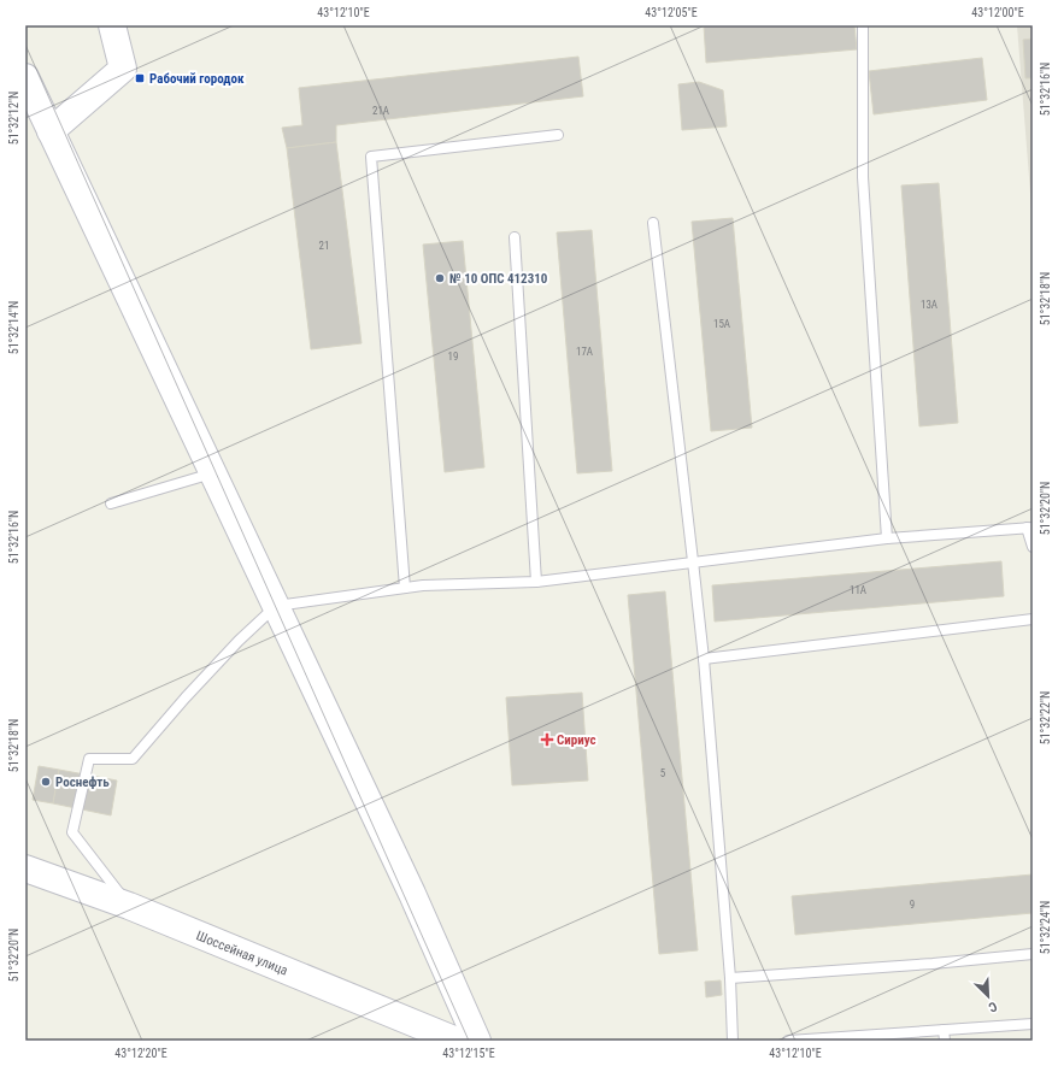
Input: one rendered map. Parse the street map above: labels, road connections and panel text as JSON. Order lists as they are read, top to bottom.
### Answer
{
  "streets": {
    "street": ["Шоссейная улица"]
  },
  "places": {
    "transit": ["Рабочий городок"],
    "other": ["№ 10 ОПС 412310", "Роснефть"],
    "health": ["Сириус"]
  },
  "house_numbers": [
    "21А",
    "21",
    "13А",
    "15А",
    "17А",
    "19",
    "11А",
    "5",
    "9"
  ],
  "north": "bottom right",
  "coordinates": [
    "43°12'10\"E",
    "43°12'05\"E",
    "43°12'00\"E",
    "51°32'16\"N",
    "51°32'12\"N",
    "51°32'18\"N",
    "51°32'14\"N",
    "51°32'20\"N",
    "51°32'22\"N",
    "51°32'24\"N",
    "43°12'20\"E",
    "43°12'15\"E"
  ]
}
